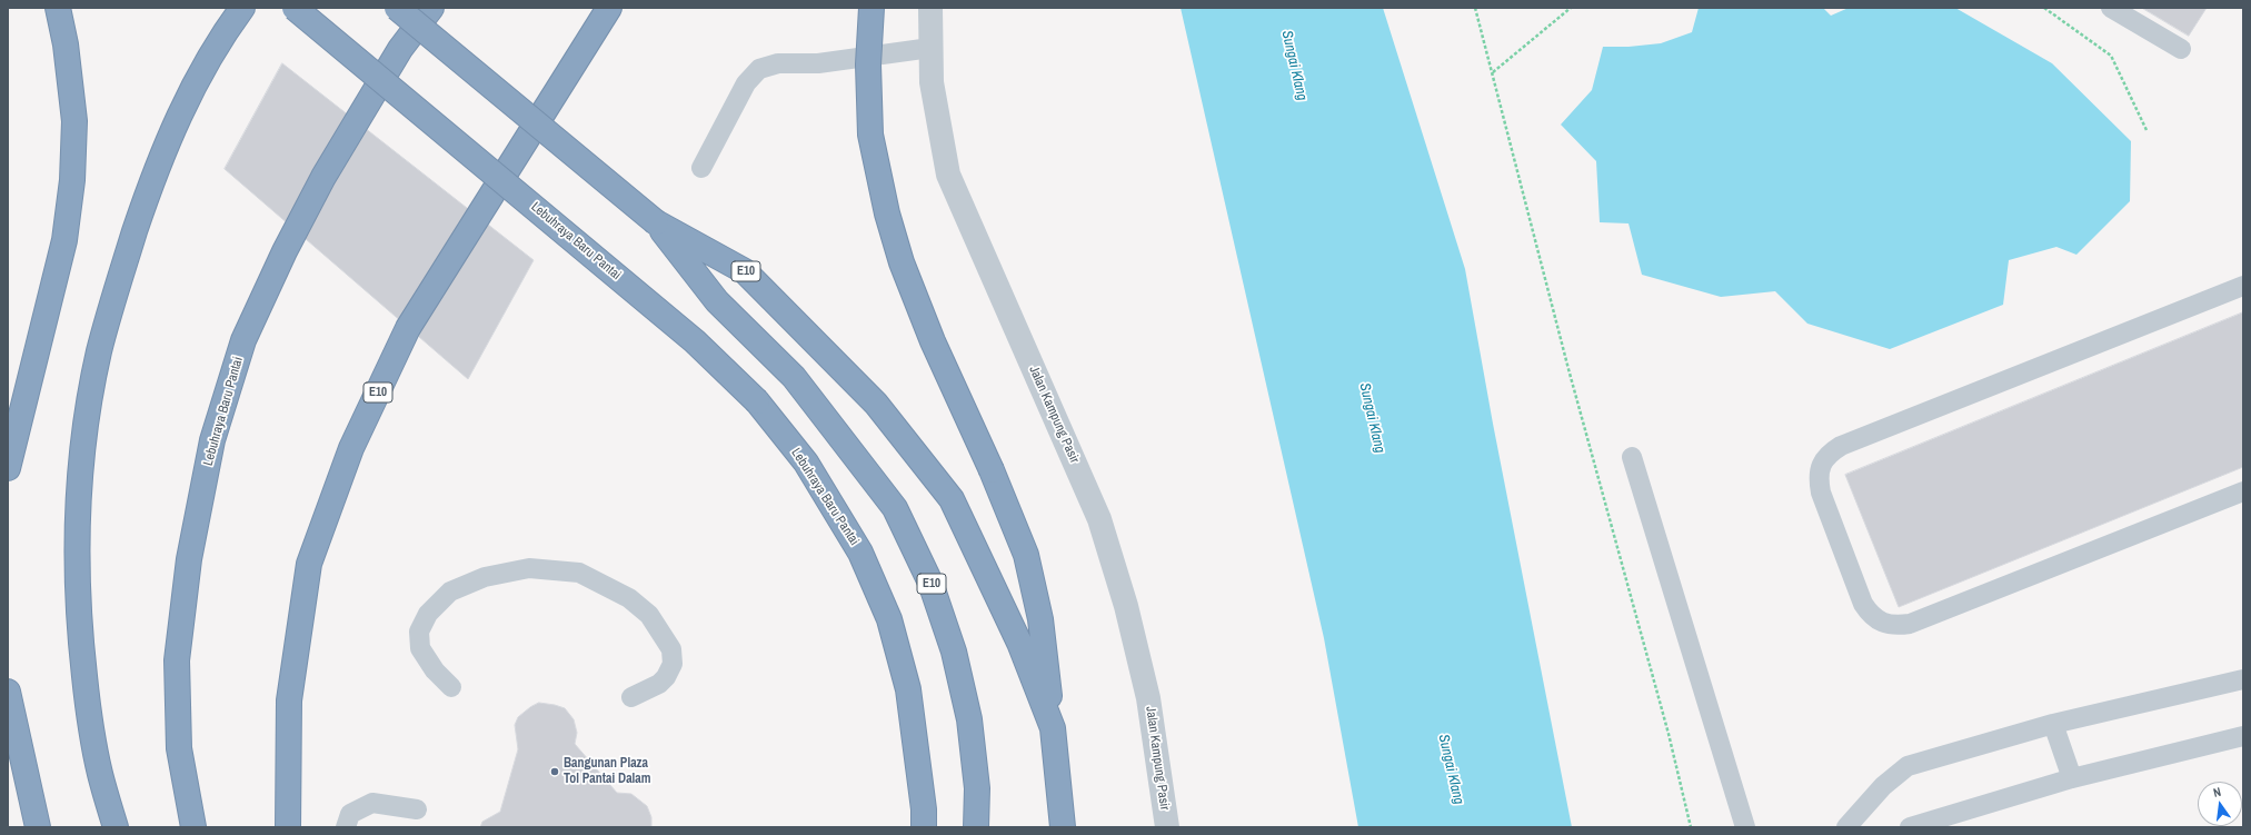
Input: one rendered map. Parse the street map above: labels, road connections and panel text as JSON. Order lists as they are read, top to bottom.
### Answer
{
  "streets": {
    "highway": ["Lebuhraya Baru Pantai", "E10"],
    "street": ["Jalan Kampung Pasir"]
  },
  "water": ["Sungai Klang"],
  "places": ["Bangunan Plaza Tol Pantai Dalam"],
  "north": "top"
}
